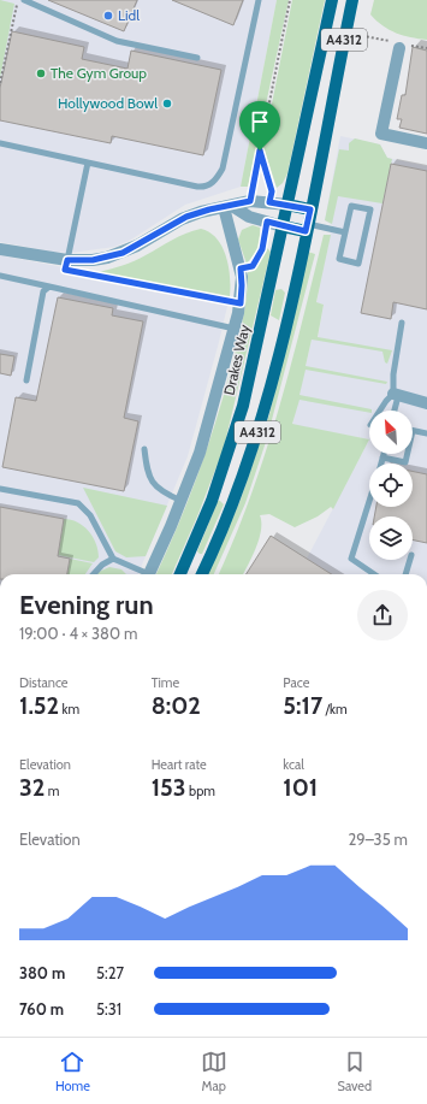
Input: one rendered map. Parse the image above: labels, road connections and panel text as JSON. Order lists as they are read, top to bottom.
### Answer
{
  "streets": {
    "main road": ["A4312", "Drakes Way"]
  },
  "places": ["Lidl", "The Gym Group", "Hollywood Bowl"],
  "north": "top left",
  "page": {
    "heading": ["Evening run", "19:00 · 4 × 380 m"],
    "stats": [
      ["Distance", "1.52 km"],
      ["Time", "8:02"],
      ["Pace", "5:17 /km"],
      ["Elevation", "32 m"],
      ["Heart rate", "153 bpm"],
      ["kcal", "101"]
    ],
    "chart": ["Elevation", "29–35 m"],
    "list": [
      {
        "name": "380 m",
        "note": "5:27"
      },
      {
        "name": "760 m",
        "note": "5:31"
      }
    ],
    "tabs": ["Home", "Map", "Saved"]
  }
}
